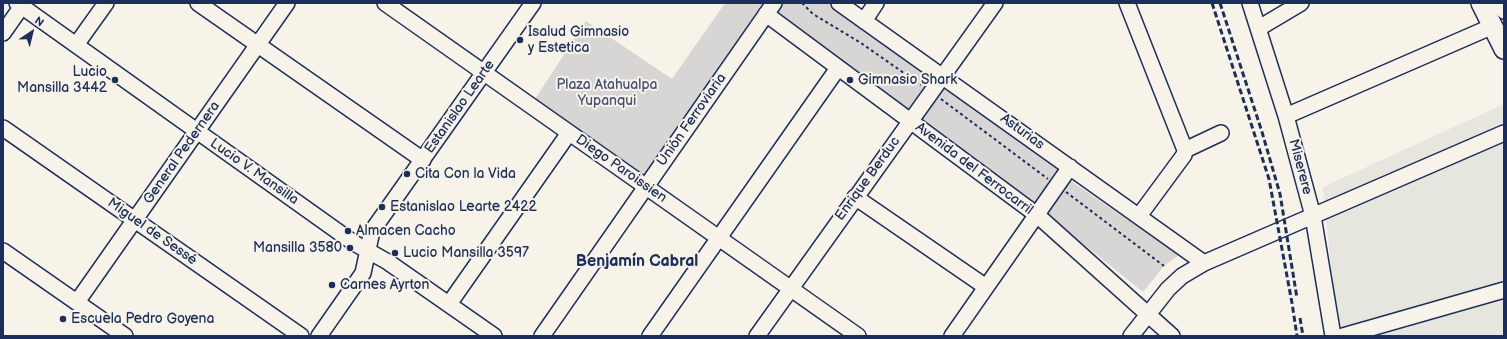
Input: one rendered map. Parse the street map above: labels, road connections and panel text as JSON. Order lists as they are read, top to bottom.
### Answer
{
  "streets": {
    "street": [
      "Estanislao Learte",
      "Unión Ferroviaria",
      "Asturias",
      "General Pedernera",
      "Miserere",
      "Diego Paroissien",
      "Avenida del Ferrocarril",
      "Lucio V. Mansilla",
      "Enrique Berduc",
      "Miguel de Sessé"
    ]
  },
  "crossings": [
    ["Estanislao Learte", "Diego Paroissien"],
    ["Estanislao Learte", "Lucio V. Mansilla"],
    ["Unión Ferroviaria", "Diego Paroissien"],
    ["Unión Ferroviaria", "Avenida del Ferrocarril"],
    ["Asturias", "Enrique Berduc"],
    ["General Pedernera", "Lucio V. Mansilla"],
    ["General Pedernera", "Miguel de Sessé"],
    ["Diego Paroissien", "Enrique Berduc"],
    ["Avenida del Ferrocarril", "Enrique Berduc"]
  ],
  "districts": ["Benjamín Cabral"],
  "parks": ["Plaza Atahualpa Yupanqui"],
  "places": [
    "Isalud Gimnasio y Estetica",
    "Lucio Mansilla 3442",
    "Gimnasio Shark",
    "Cita Con la Vida",
    "Estanislao Learte 2422",
    "Almacen Cacho",
    "Mansilla 3580",
    "Lucio Mansilla 3597",
    "Carnes Ayrton",
    "Escuela Pedro Goyena"
  ],
  "north": "top right"
}
